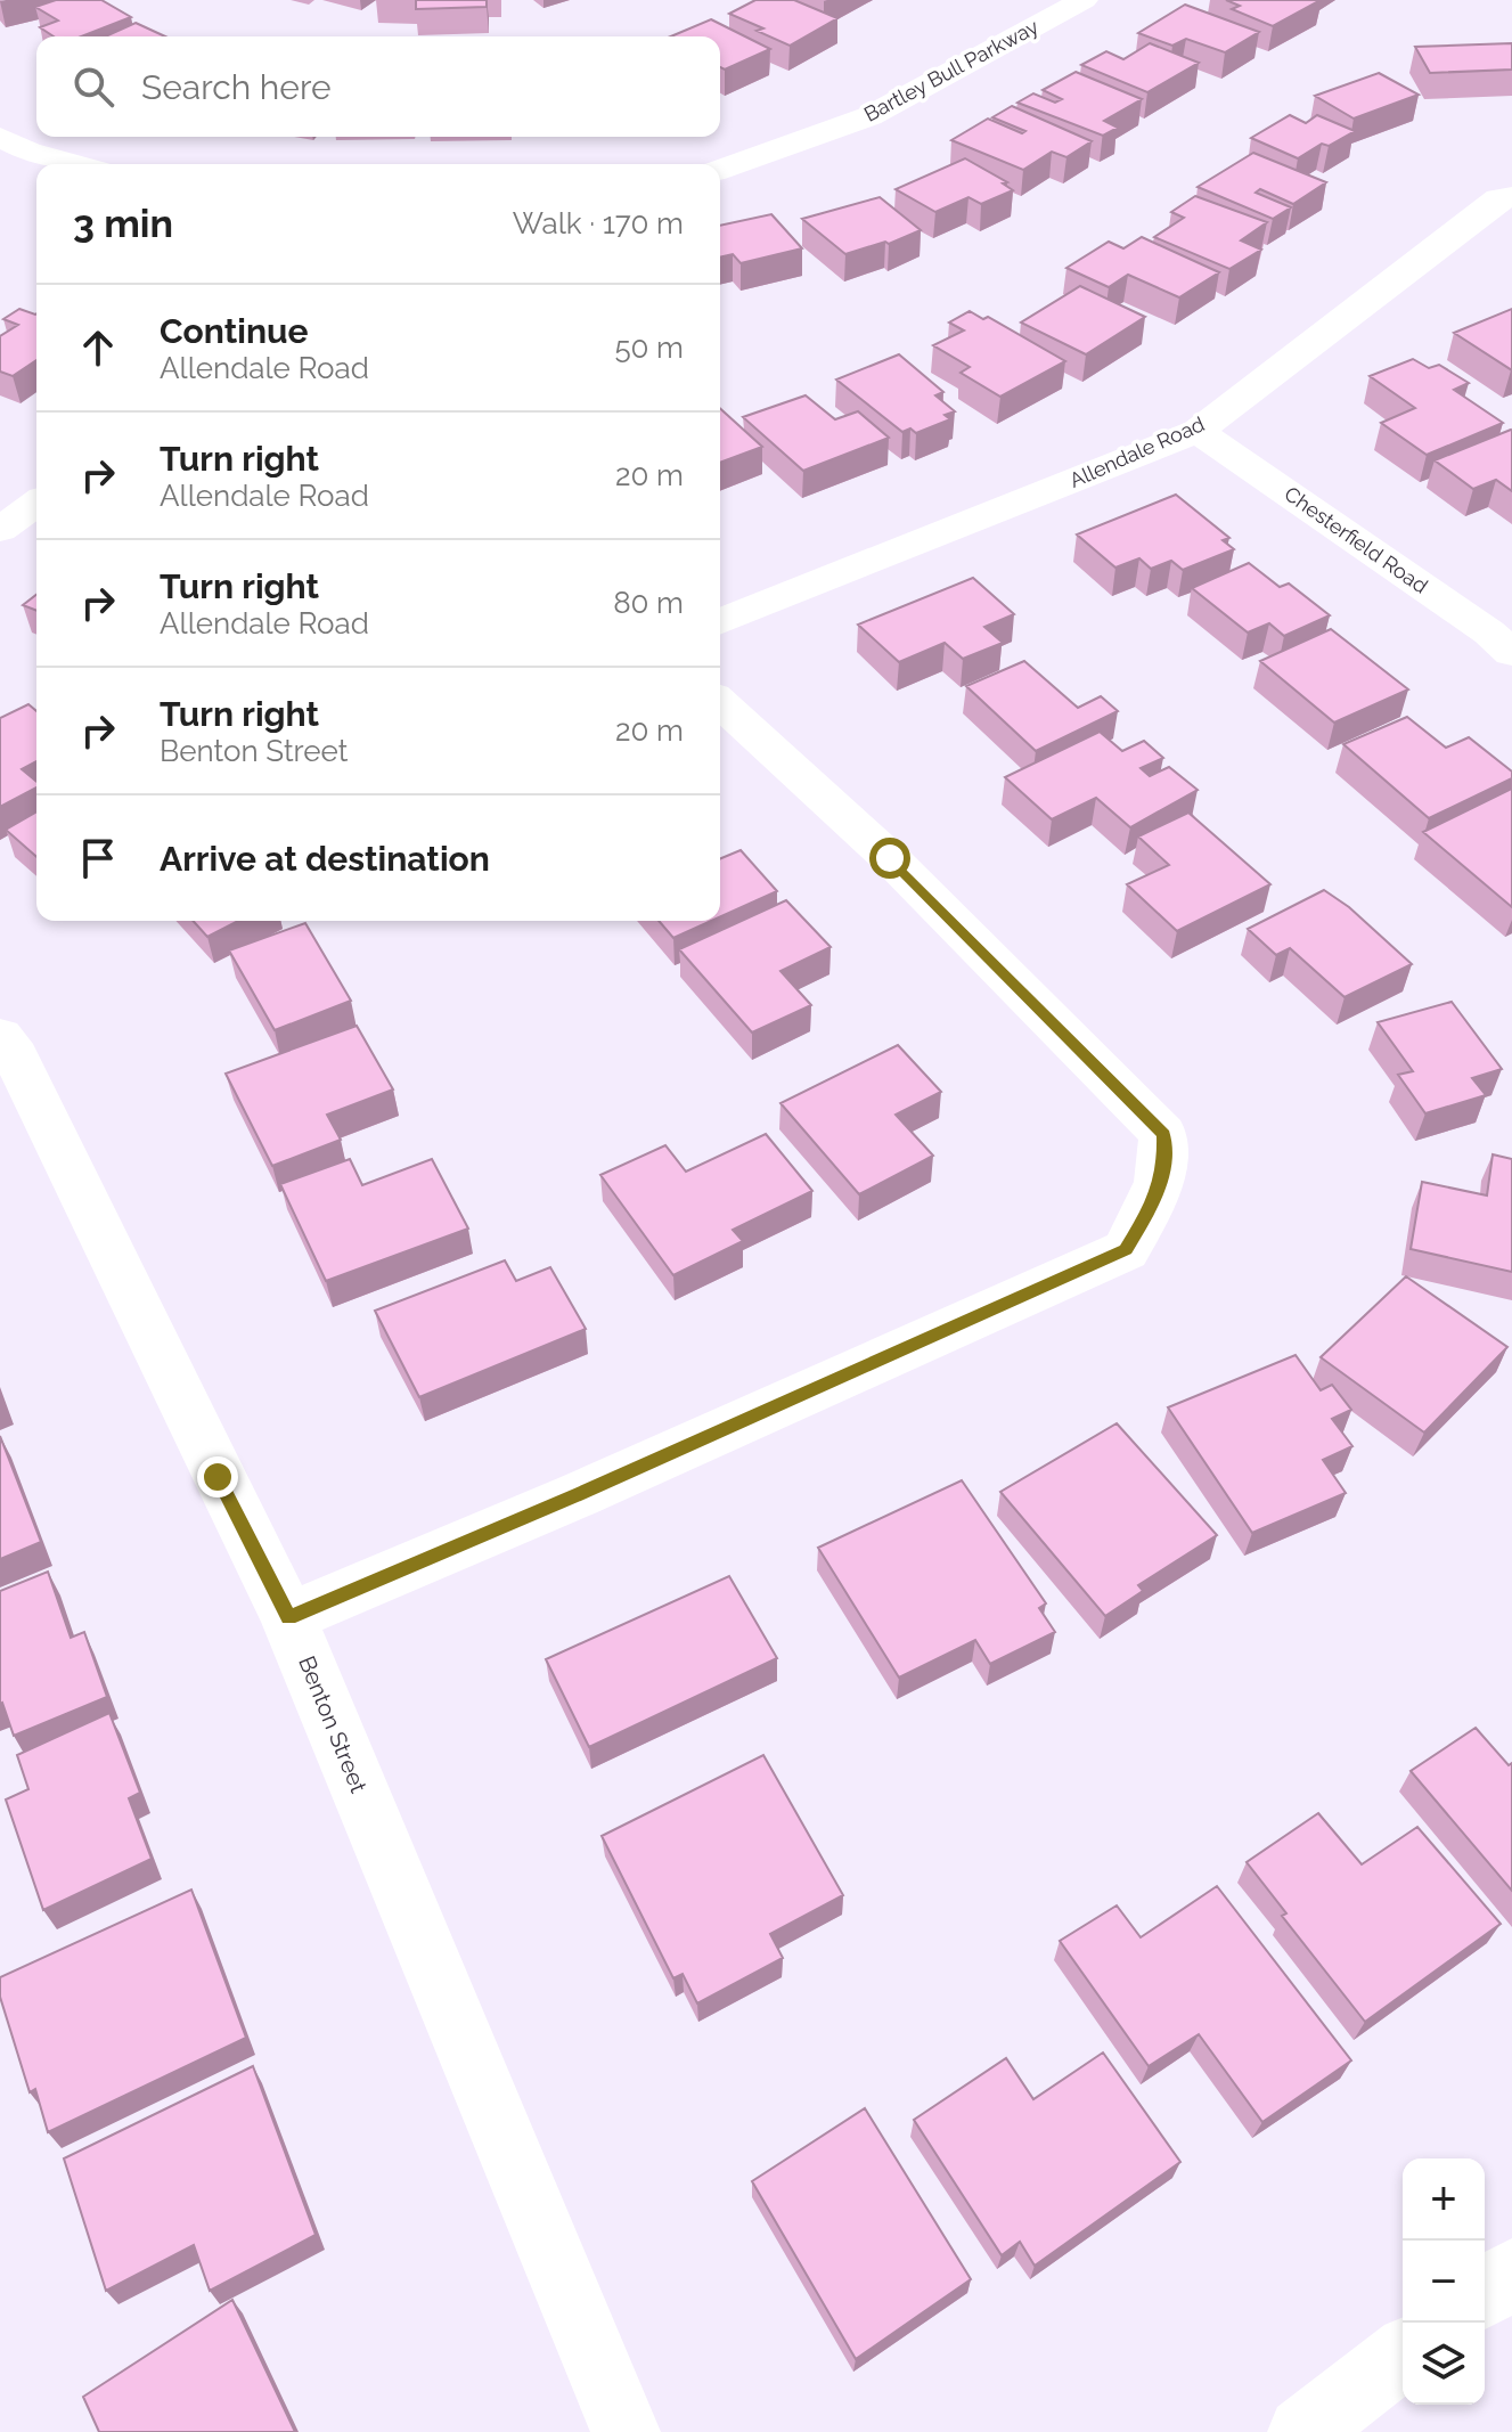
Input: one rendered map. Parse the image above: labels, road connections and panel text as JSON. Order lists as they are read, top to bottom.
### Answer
{
  "streets": {
    "street": [
      "Bartley Bull Parkway",
      "Allendale Road",
      "Chesterfield Road",
      "Benton Street"
    ]
  },
  "crossings": [
    ["Allendale Road", "Chesterfield Road"]
  ],
  "page": {
    "search": "Search here",
    "heading": ["3 min", "Walk · 170 m"],
    "list": [
      ["Continue", "Allendale Road", "50 m"],
      ["Turn right", "Allendale Road", "20 m"],
      ["Turn right", "Allendale Road", "80 m"],
      ["Turn right", "Benton Street", "20 m"],
      "Arrive at destination"
    ],
    "map_buttons": ["+", "−"]
  }
}
